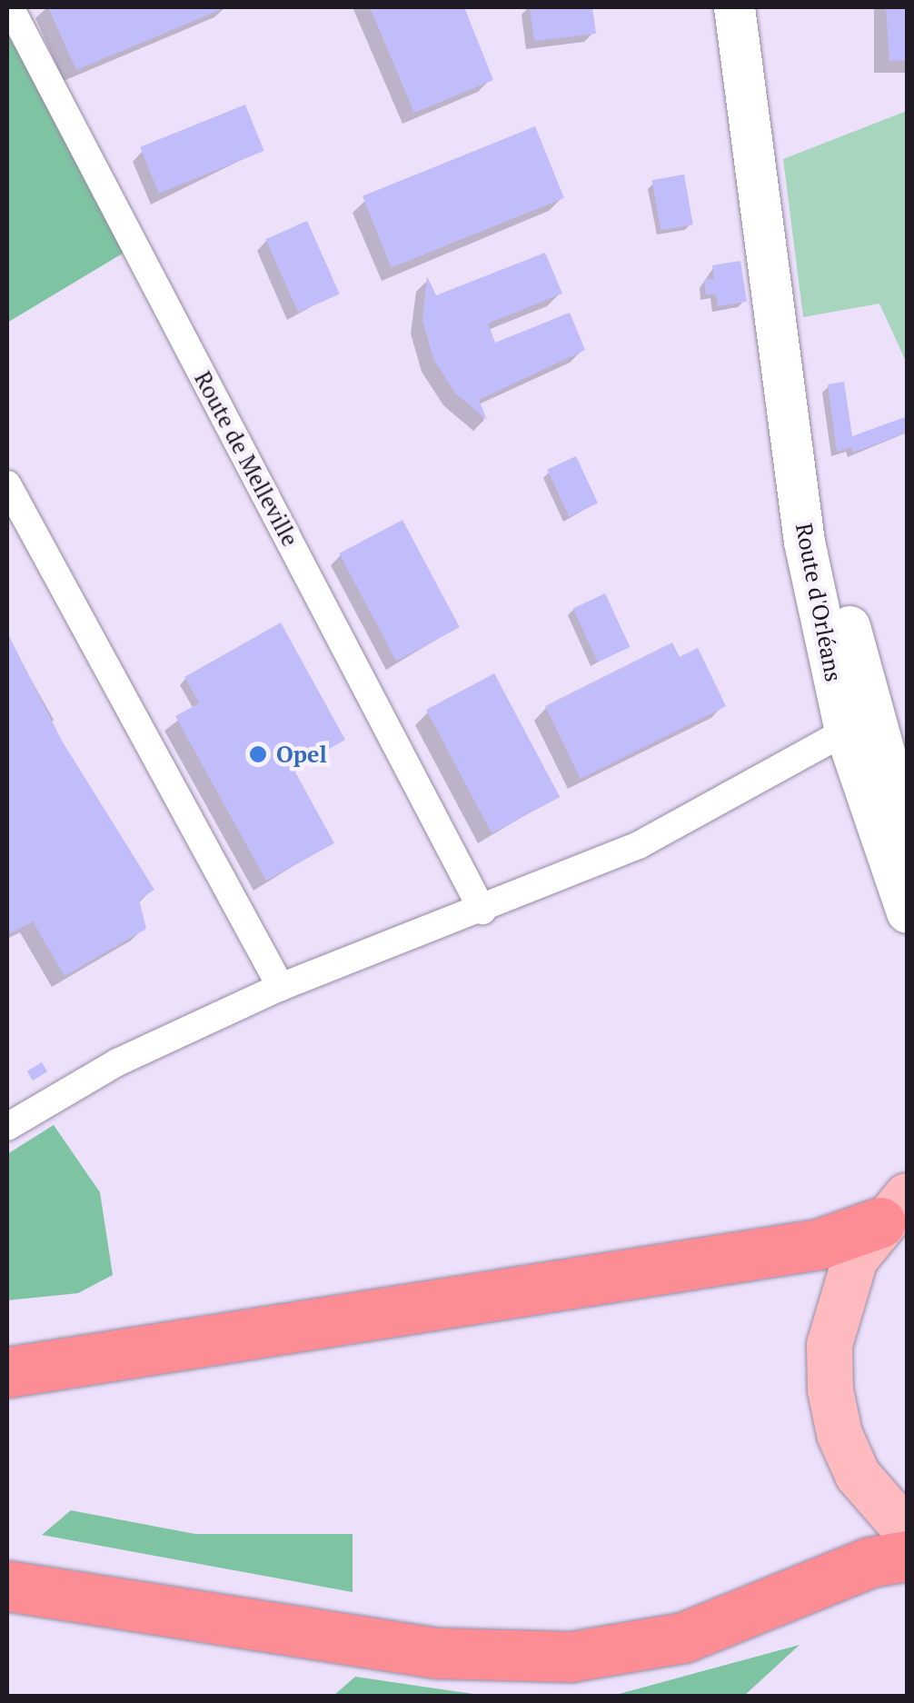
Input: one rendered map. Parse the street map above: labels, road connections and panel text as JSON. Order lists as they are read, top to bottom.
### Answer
{
  "streets": {
    "main road": ["Route d'Orléans"],
    "street": ["Route de Melleville"]
  },
  "places": ["Opel"]
}
